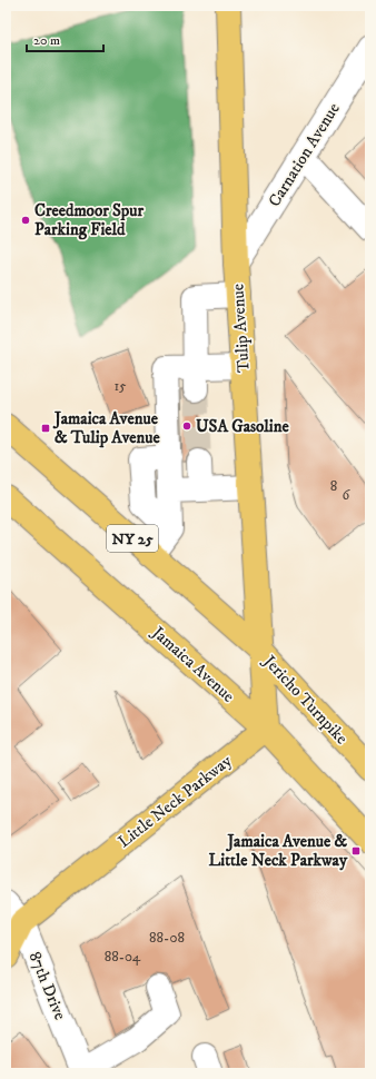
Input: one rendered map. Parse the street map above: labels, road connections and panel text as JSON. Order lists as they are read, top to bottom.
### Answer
{
  "streets": {
    "main road": [
      "Tulip Avenue",
      "NY 25",
      "Jamaica Avenue",
      "Jericho Turnpike",
      "Little Neck Parkway"
    ],
    "street": ["Carnation Avenue", "87th Drive"]
  },
  "crossings": [
    ["Carnation Avenue", "Tulip Avenue"],
    ["Tulip Avenue", "NY 25"],
    ["Tulip Avenue", "Jericho Turnpike"],
    ["NY 25", "Jericho Turnpike"],
    ["Jamaica Avenue", "Little Neck Parkway"],
    ["Little Neck Parkway", "87th Drive"]
  ],
  "places": {
    "other": ["Creedmoor Spur Parking Field", "USA Gasoline"],
    "transit": ["Jamaica Avenue & Tulip Avenue", "Jamaica Avenue & Little Neck Parkway"]
  },
  "house_numbers": [
    "15",
    "8",
    "6",
    "88-08",
    "88-04"
  ],
  "scale_bar": "20 m"
}
